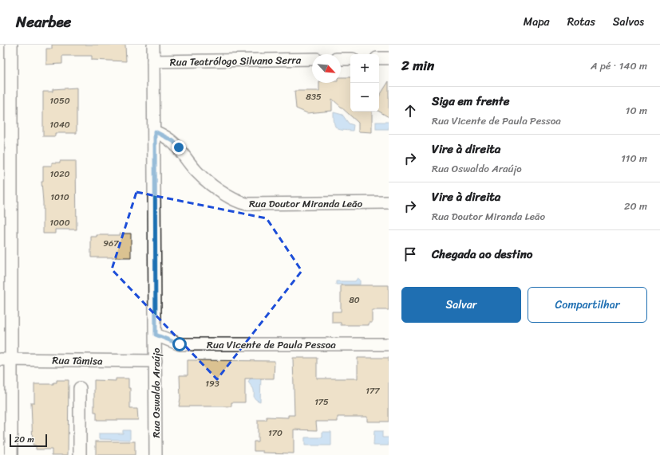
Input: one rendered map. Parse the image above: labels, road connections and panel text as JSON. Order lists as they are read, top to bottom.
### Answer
{
  "streets": {
    "street": [
      "Rua Teatrólogo Silvano Serra",
      "Rua Doutor Miranda Leão",
      "Rua Vicente de Paula Pessoa",
      "Rua Tâmisa",
      "Rua Oswaldo Araújo"
    ]
  },
  "crossings": [
    ["Rua Teatrólogo Silvano Serra", "Rua Oswaldo Araújo"],
    ["Rua Doutor Miranda Leão", "Rua Oswaldo Araújo"],
    ["Rua Vicente de Paula Pessoa", "Rua Oswaldo Araújo"],
    ["Rua Tâmisa", "Rua Oswaldo Araújo"]
  ],
  "house_numbers": [
    "835",
    "1050",
    "1040",
    "1020",
    "1010",
    "1000",
    "967",
    "80",
    "193",
    "177",
    "175",
    "170"
  ],
  "scale_bar": "20 m",
  "north": "bottom right",
  "page": {
    "header": "Nearbee",
    "nav": ["Mapa", "Rotas", "Salvos"],
    "heading": ["2 min", "A pé · 140 m"],
    "map_buttons": ["+", "−"],
    "list": [
      ["Siga em frente", "Rua Vicente de Paula Pessoa", "10 m"],
      ["Vire à direita", "Rua Oswaldo Araújo", "110 m"],
      ["Vire à direita", "Rua Doutor Miranda Leão", "20 m"],
      "Chegada ao destino"
    ],
    "buttons": ["Salvar", "Compartilhar"],
    "scale": "20 m"
  }
}
